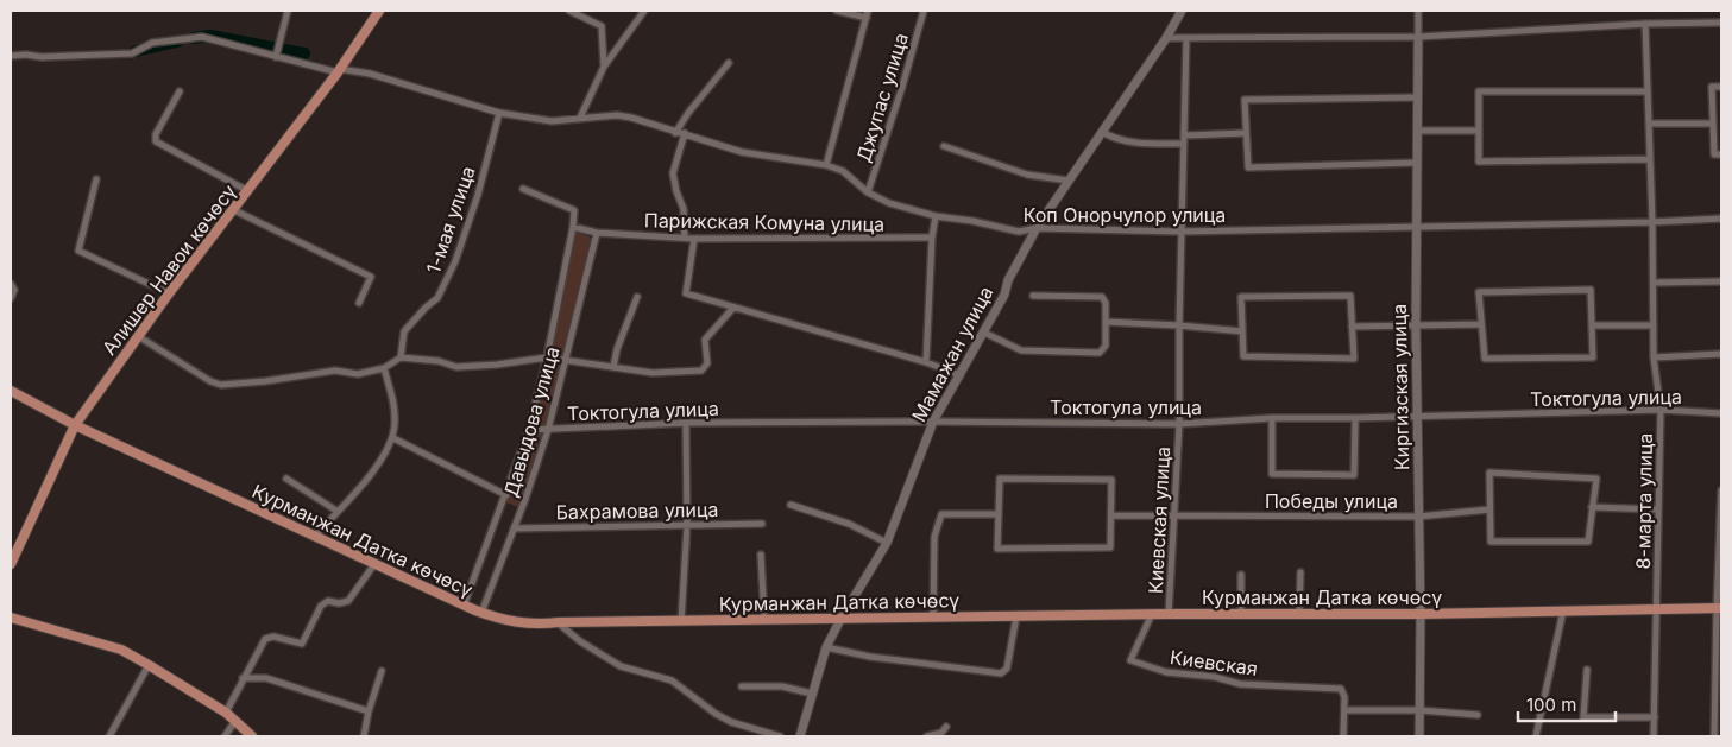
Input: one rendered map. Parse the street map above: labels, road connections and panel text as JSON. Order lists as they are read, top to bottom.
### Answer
{
  "streets": {
    "main road": ["Алишер Навои көчөсү", "Курманжан Датка көчөсү"],
    "street": [
      "Джупас улица",
      "Коп Онорчулор улица",
      "1-мая улица",
      "Парижская Комуна улица",
      "Мамажан улица",
      "Киргизская улица",
      "Токтогула улица",
      "Давыдова улица",
      "Победы улица",
      "8-марта улица",
      "Бахрамова улица",
      "Киевская улица",
      "Киевская"
    ]
  },
  "crossings": [
    ["Джупас улица", "Коп Онорчулор улица"],
    ["Коп Онорчулор улица", "1-мая улица"],
    ["Коп Онорчулор улица", "Алишер Навои көчөсү"],
    ["Коп Онорчулор улица", "Мамажан улица"],
    ["Коп Онорчулор улица", "Киргизская улица"],
    ["Коп Онорчулор улица", "8-марта улица"],
    ["Коп Онорчулор улица", "Киевская улица"],
    ["Парижская Комуна улица", "Давыдова улица"],
    ["Алишер Навои көчөсү", "Курманжан Датка көчөсү"],
    ["Мамажан улица", "Токтогула улица"],
    ["Мамажан улица", "Курманжан Датка көчөсү"],
    ["Киргизская улица", "Токтогула улица"],
    ["Киргизская улица", "Победы улица"],
    ["Киргизская улица", "Курманжан Датка көчөсү"],
    ["Токтогула улица", "Давыдова улица"],
    ["Токтогула улица", "8-марта улица"],
    ["Токтогула улица", "Киевская улица"],
    ["Давыдова улица", "Бахрамова улица"],
    ["Давыдова улица", "Курманжан Датка көчөсү"],
    ["Победы улица", "Киевская улица"],
    ["8-марта улица", "Курманжан Датка көчөсү"],
    ["Киевская улица", "Курманжан Датка көчөсү"],
    ["Курманжан Датка көчөсү", "Киевская"]
  ],
  "scale_bar": "100 m"
}
